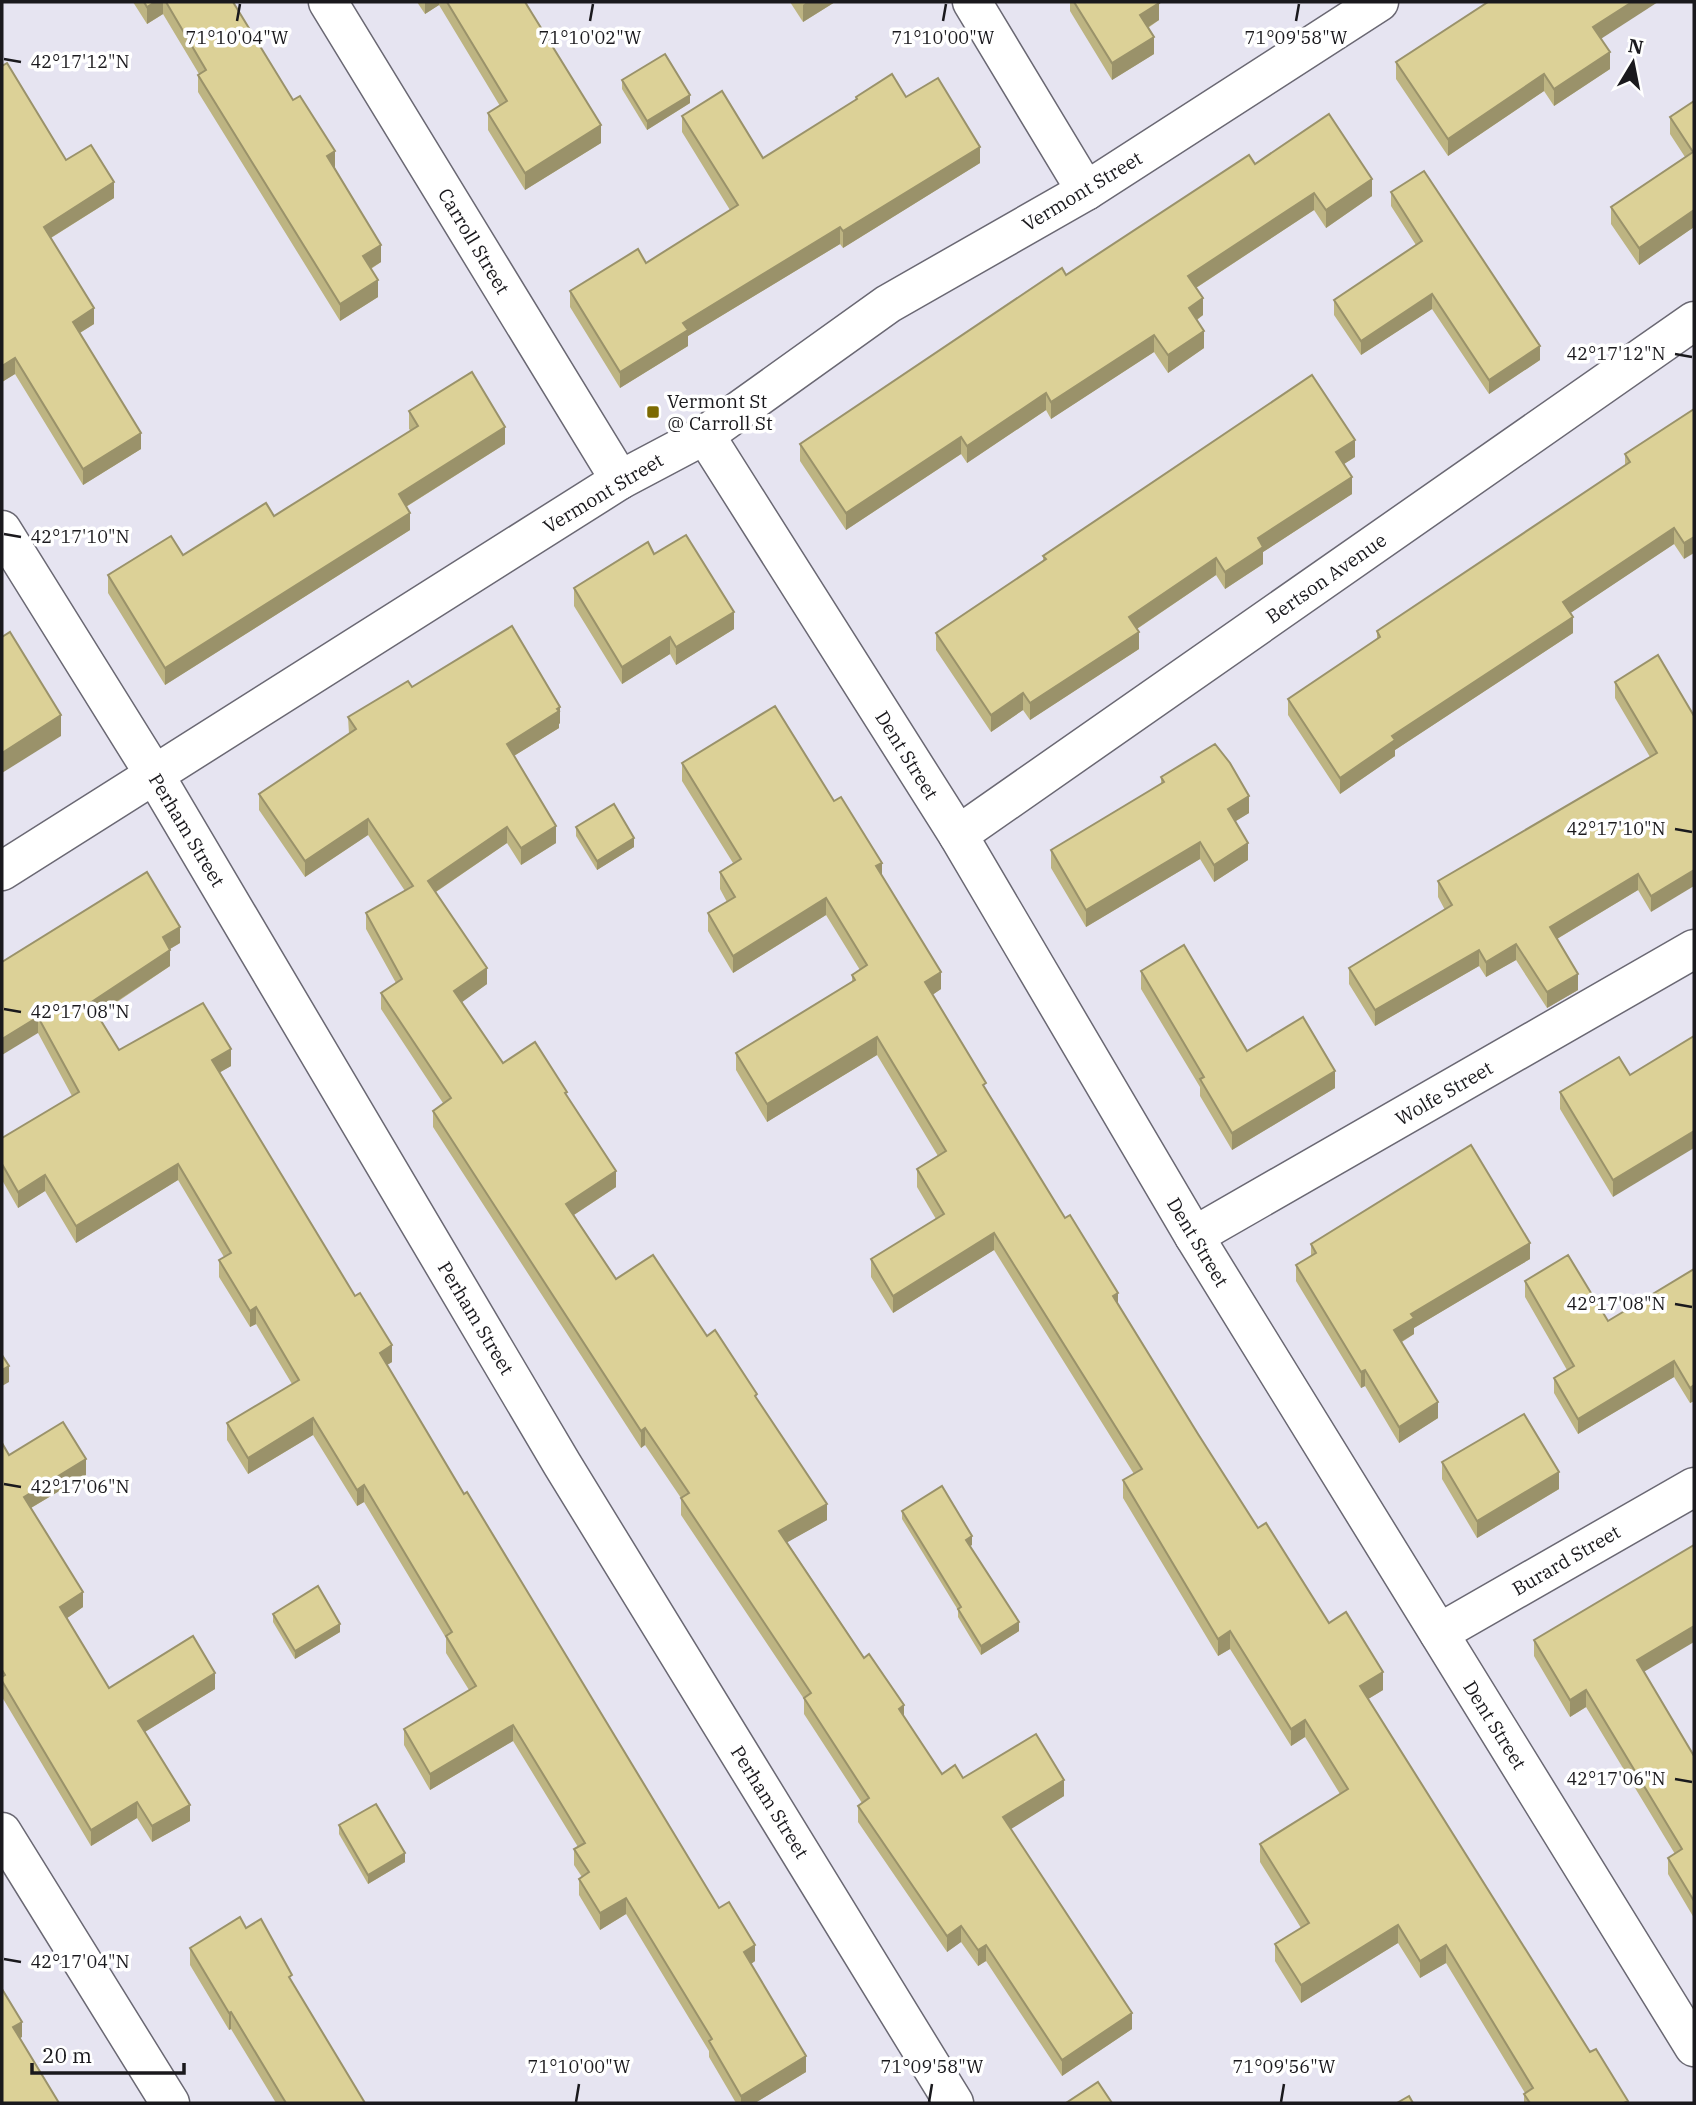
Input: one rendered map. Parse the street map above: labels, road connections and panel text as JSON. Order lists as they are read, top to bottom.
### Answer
{
  "streets": {
    "street": [
      "Vermont Street",
      "Carroll Street",
      "Bertson Avenue",
      "Dent Street",
      "Perham Street",
      "Wolfe Street",
      "Burard Street"
    ]
  },
  "crossings": [
    ["Vermont Street", "Carroll Street"],
    ["Vermont Street", "Dent Street"],
    ["Vermont Street", "Perham Street"],
    ["Bertson Avenue", "Dent Street"],
    ["Dent Street", "Wolfe Street"],
    ["Dent Street", "Burard Street"]
  ],
  "places": {
    "transit": ["Vermont St @ Carroll St"]
  },
  "scale_bar": "20 m",
  "north": "top",
  "coordinates": [
    "71°10'04\"W",
    "71°10'02\"W",
    "71°10'00\"W",
    "71°09'58\"W",
    "42°17'12\"N",
    "42°17'10\"N",
    "42°17'08\"N",
    "42°17'06\"N",
    "42°17'04\"N",
    "71°09'56\"W"
  ]
}
